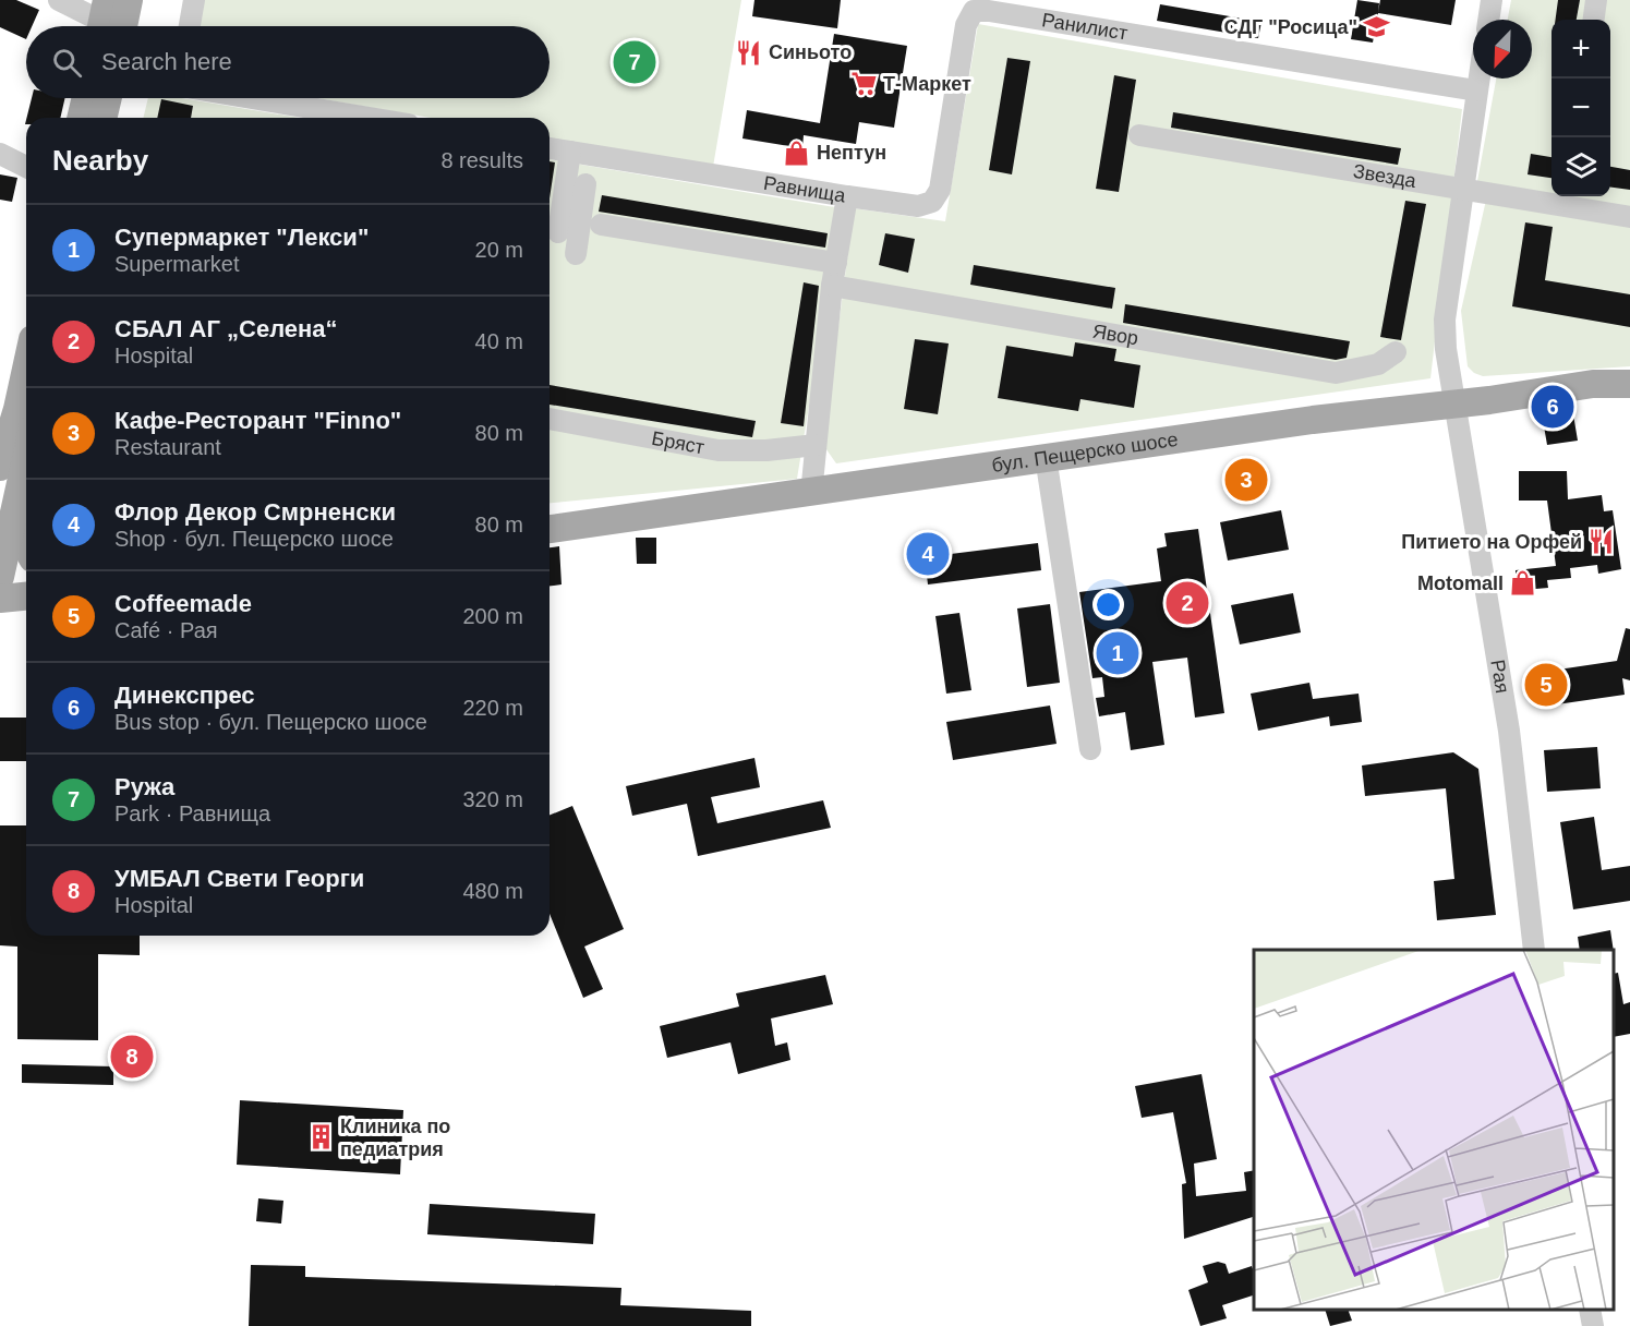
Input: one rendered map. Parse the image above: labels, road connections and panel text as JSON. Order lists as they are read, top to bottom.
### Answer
{
  "streets": {
    "main road": ["бул. Пещерско шосе"],
    "street": [
      "Ранилист",
      "Звезда",
      "Равнища",
      "Явор",
      "Бряст",
      "Рая"
    ]
  },
  "crossings": [
    ["Ранилист", "Равнища"],
    ["Равнища", "Явор"],
    ["Равнища", "Бряст"],
    ["Равнища", "бул. Пещерско шосе"],
    ["бул. Пещерско шосе", "Рая"]
  ],
  "places": {
    "school or university": ["СДГ \"Росица\""],
    "restaurant": ["Синьото", "Питието на Орфей"],
    "supermarket": ["Т-Маркет"],
    "shop": ["Нептун", "Motomall"],
    "building": ["Клиника по педиатрия"]
  },
  "north": "bottom left",
  "page": {
    "map_buttons": ["+", "−"],
    "search": "Search here",
    "pins": [
      "7",
      "6",
      "3",
      "4",
      "2",
      "1",
      "5",
      "8"
    ],
    "heading": ["Nearby", "8 results"],
    "list": [
      {
        "mark": "1",
        "name": "Супермаркет \"Лекси\"",
        "note": "Supermarket",
        "value": "20 m"
      },
      {
        "mark": "2",
        "name": "СБАЛ АГ „Селена“",
        "note": "Hospital",
        "value": "40 m"
      },
      {
        "mark": "3",
        "name": "Кафе-Ресторант \"Finno\"",
        "note": "Restaurant",
        "value": "80 m"
      },
      {
        "mark": "4",
        "name": "Флор Декор Смрненски",
        "note": "Shop · бул. Пещерско шосе",
        "value": "80 m"
      },
      {
        "mark": "5",
        "name": "Coffeemade",
        "note": "Café · Рая",
        "value": "200 m"
      },
      {
        "mark": "6",
        "name": "Динекспрес",
        "note": "Bus stop · бул. Пещерско шосе",
        "value": "220 m"
      },
      {
        "mark": "7",
        "name": "Ружа",
        "note": "Park · Равнища",
        "value": "320 m"
      },
      {
        "mark": "8",
        "name": "УМБАЛ Свети Георги",
        "note": "Hospital",
        "value": "480 m"
      }
    ]
  }
}
